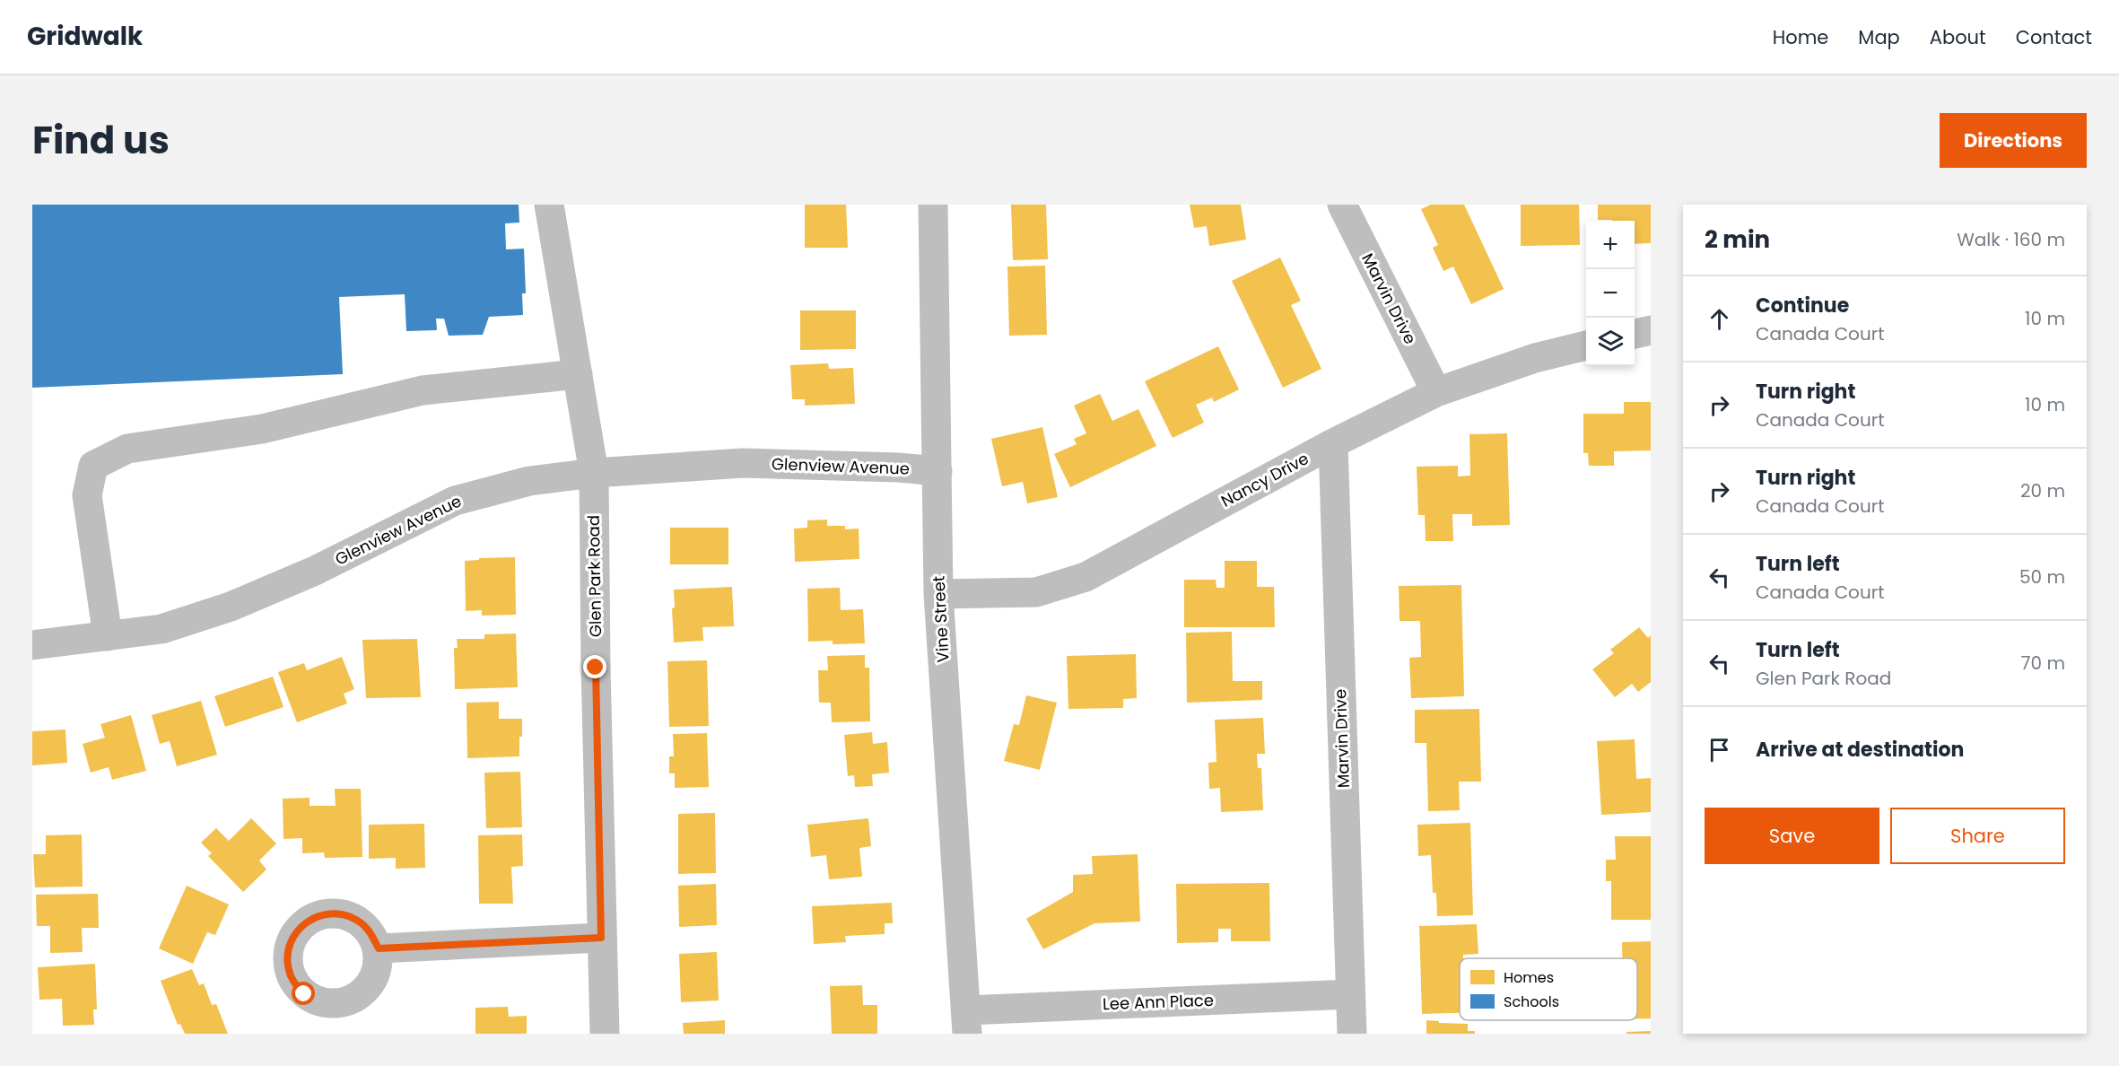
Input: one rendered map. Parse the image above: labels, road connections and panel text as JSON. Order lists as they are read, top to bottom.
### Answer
{
  "streets": {
    "street": [
      "Marvin Drive",
      "Glenview Avenue",
      "Nancy Drive",
      "Glen Park Road",
      "Vine Street",
      "Lee Ann Place"
    ]
  },
  "crossings": [
    ["Marvin Drive", "Nancy Drive"],
    ["Marvin Drive", "Lee Ann Place"],
    ["Glenview Avenue", "Glen Park Road"],
    ["Glenview Avenue", "Vine Street"],
    ["Nancy Drive", "Vine Street"],
    ["Vine Street", "Lee Ann Place"]
  ],
  "legend": ["Homes", "Schools"],
  "page": {
    "header": "Gridwalk",
    "nav": [
      "Home",
      "Map",
      "About",
      "Contact"
    ],
    "title": "Find us",
    "buttons": [
      "Directions",
      ["Save", "Share"]
    ],
    "heading": ["2 min", "Walk · 160 m"],
    "map_buttons": ["+", "−"],
    "list": [
      ["Continue", "Canada Court", "10 m"],
      ["Turn right", "Canada Court", "10 m"],
      ["Turn right", "Canada Court", "20 m"],
      ["Turn left", "Canada Court", "50 m"],
      ["Turn left", "Glen Park Road", "70 m"],
      "Arrive at destination"
    ]
  }
}
